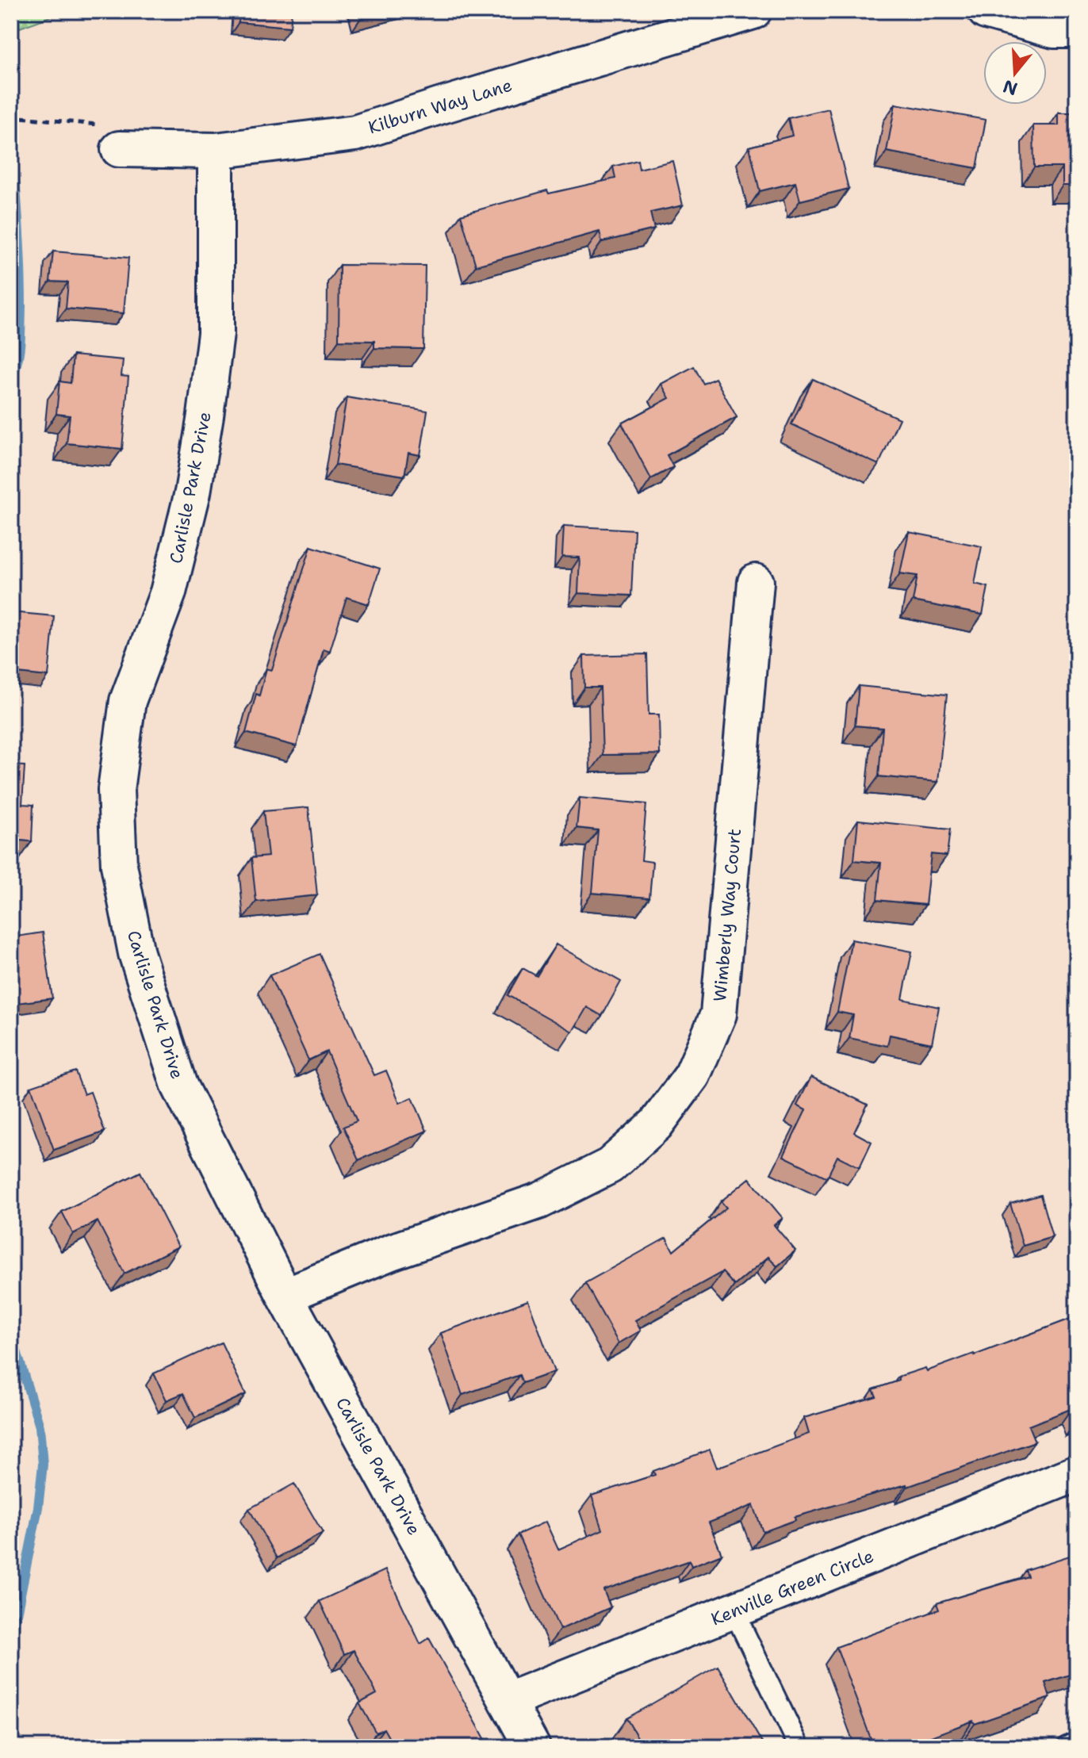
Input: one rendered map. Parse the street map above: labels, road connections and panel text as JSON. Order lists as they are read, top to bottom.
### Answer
{
  "streets": {
    "street": [
      "Kilburn Way Lane",
      "Carlisle Park Drive",
      "Wimberly Way Court",
      "Kenville Green Circle"
    ]
  },
  "crossings": [
    ["Kilburn Way Lane", "Carlisle Park Drive"],
    ["Carlisle Park Drive", "Wimberly Way Court"],
    ["Carlisle Park Drive", "Kenville Green Circle"]
  ],
  "north": "bottom"
}
